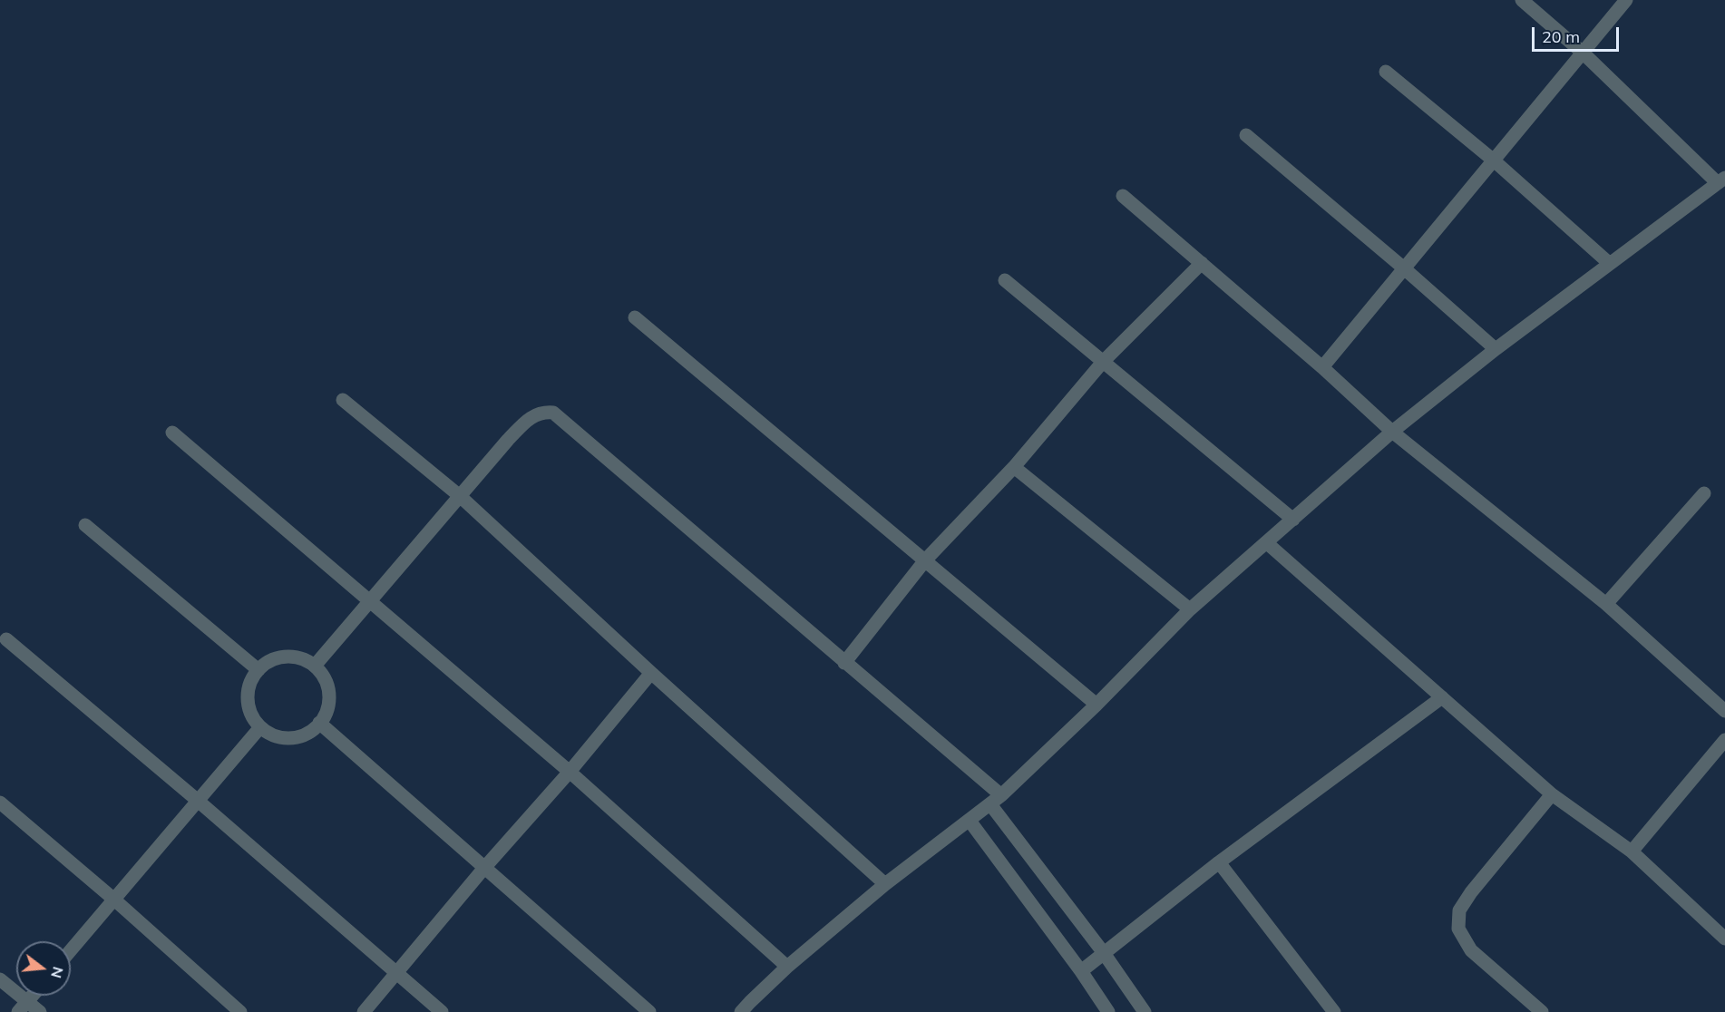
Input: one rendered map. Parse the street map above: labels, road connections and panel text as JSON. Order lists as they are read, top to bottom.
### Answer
{
  "scale_bar": "20 m",
  "north": "right"
}
